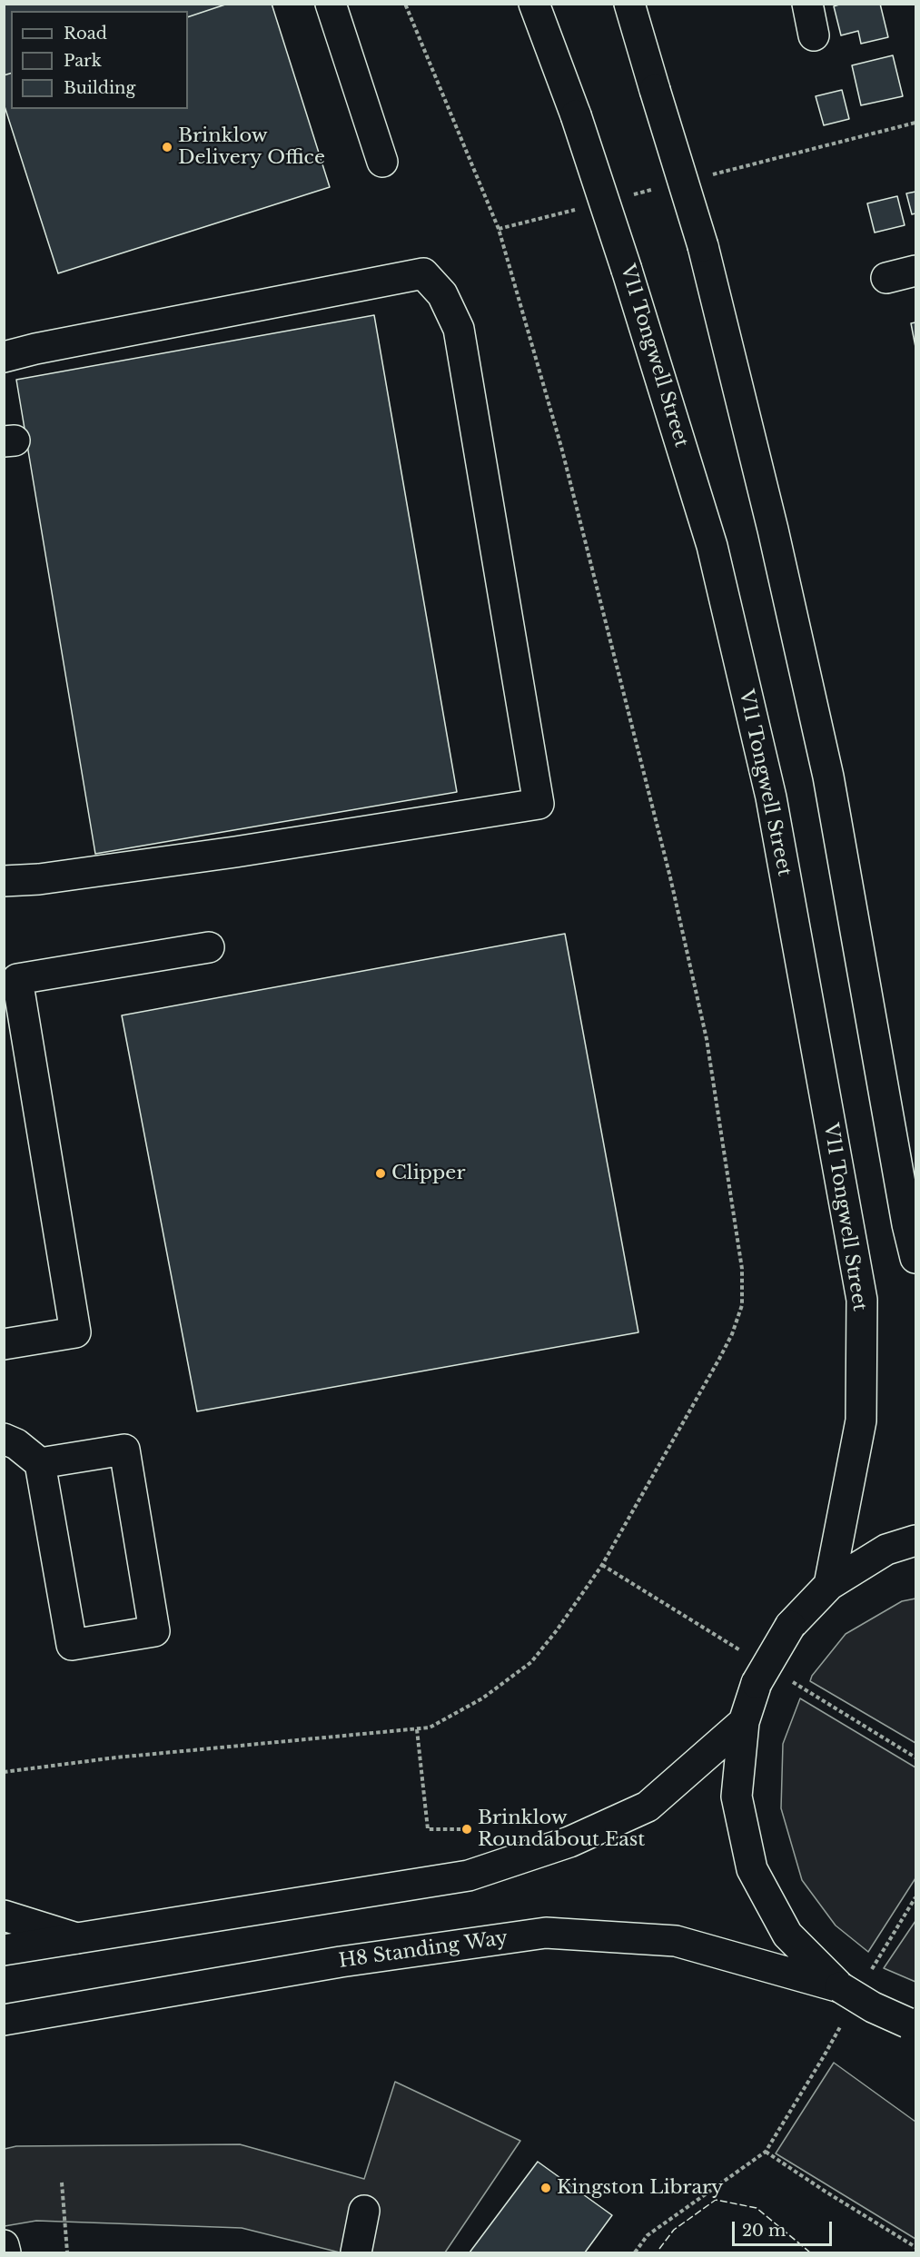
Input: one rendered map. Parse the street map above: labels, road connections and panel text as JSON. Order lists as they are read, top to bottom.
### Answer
{
  "streets": {
    "main road": ["V11 Tongwell Street", "H8 Standing Way"]
  },
  "places": [
    "Brinklow Delivery Office",
    "Clipper",
    "Brinklow Roundabout East",
    "Kingston Library"
  ],
  "legend": ["Road", "Park", "Building"],
  "scale_bar": "20 m"
}
